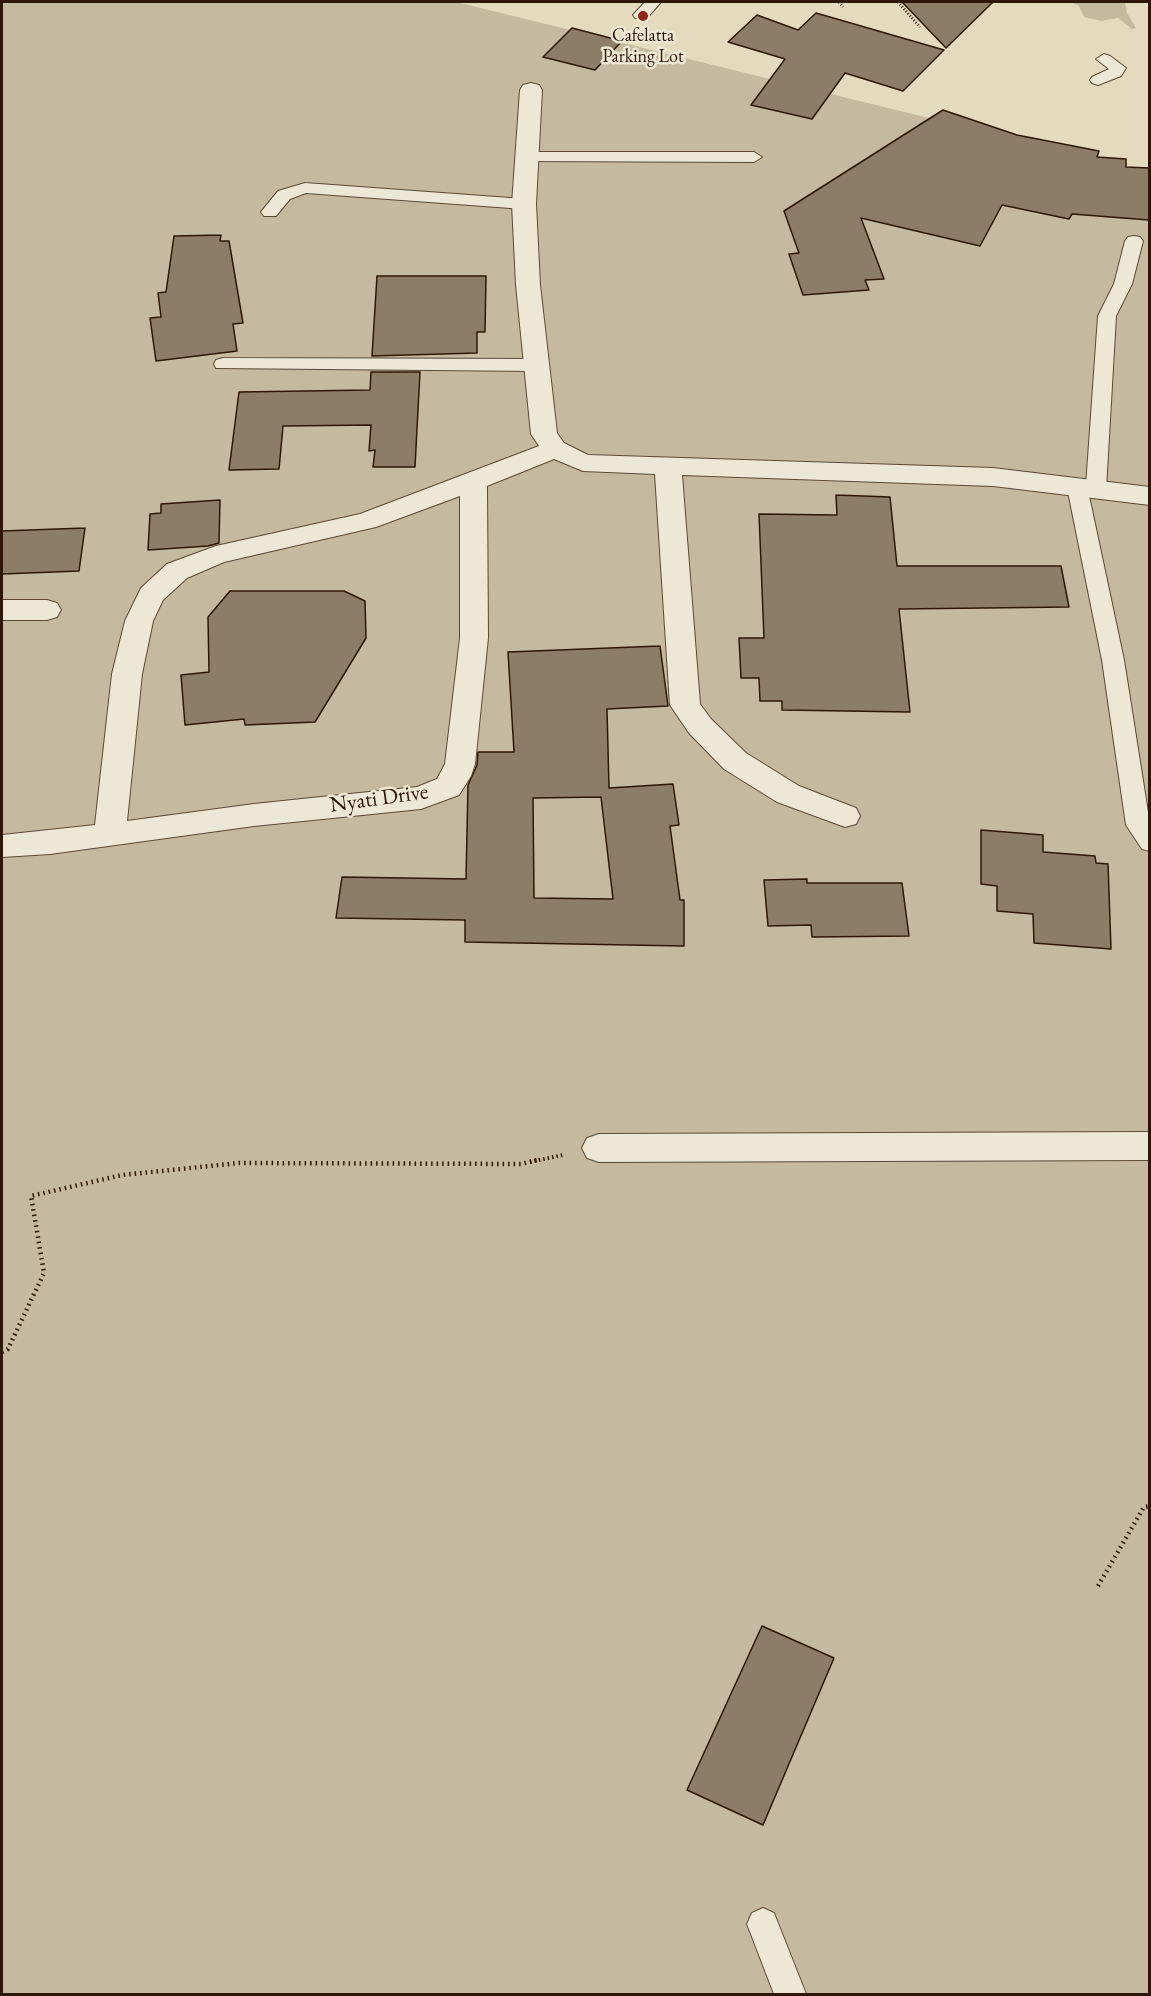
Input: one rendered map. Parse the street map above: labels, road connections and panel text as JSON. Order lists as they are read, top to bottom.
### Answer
{
  "streets": {
    "street": ["Nyati Drive"]
  },
  "places": ["Cafelatta Parking Lot"]
}
